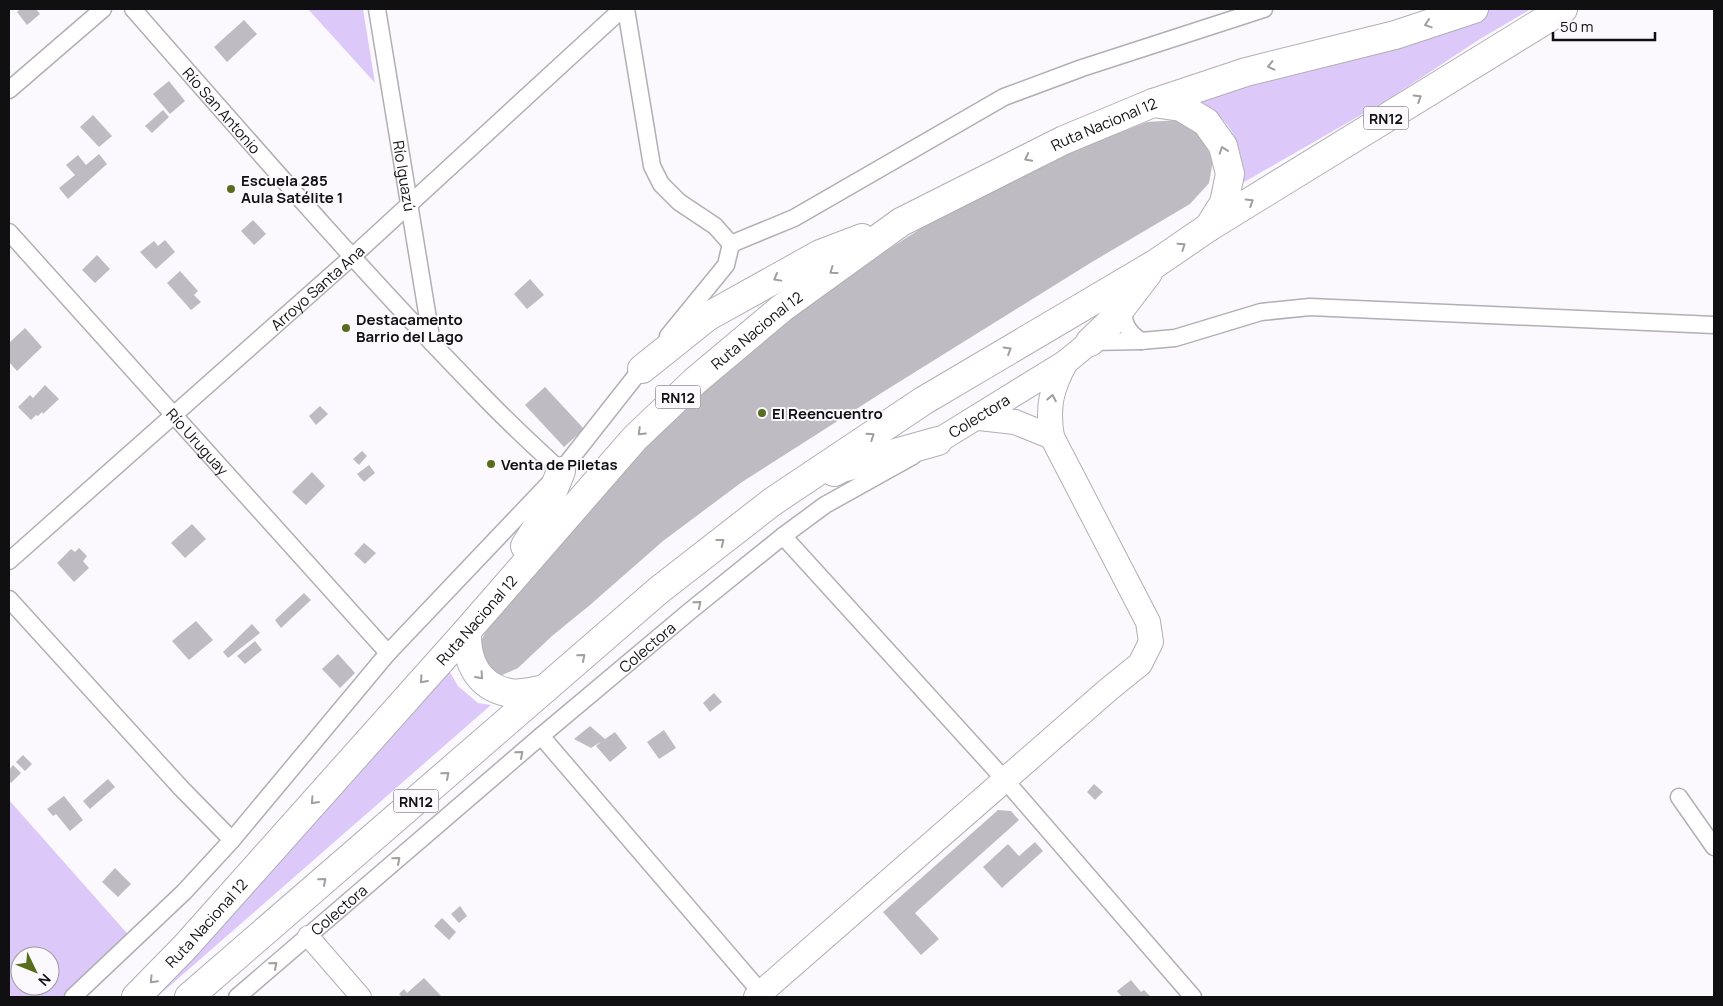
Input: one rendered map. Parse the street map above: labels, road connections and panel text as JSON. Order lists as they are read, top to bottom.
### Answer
{
  "streets": {
    "highway": ["RN12", "Ruta Nacional 12"],
    "main road": ["Colectora"],
    "street": [
      "Río San Antonio",
      "Río Iguazú",
      "Arroyo Santa Ana",
      "Río Uruguay"
    ]
  },
  "crossings": [
    ["Río San Antonio", "Río Iguazú"],
    ["Río San Antonio", "Arroyo Santa Ana"],
    ["Río Iguazú", "Arroyo Santa Ana"],
    ["Arroyo Santa Ana", "Río Uruguay"]
  ],
  "one_way": ["Colectora"],
  "places": [
    "Escuela 285 Aula Satélite 1",
    "Destacamento Barrio del Lago",
    "El Reencuentro",
    "Venta de Piletas"
  ],
  "scale_bar": "50 m",
  "north": "bottom right"
}
